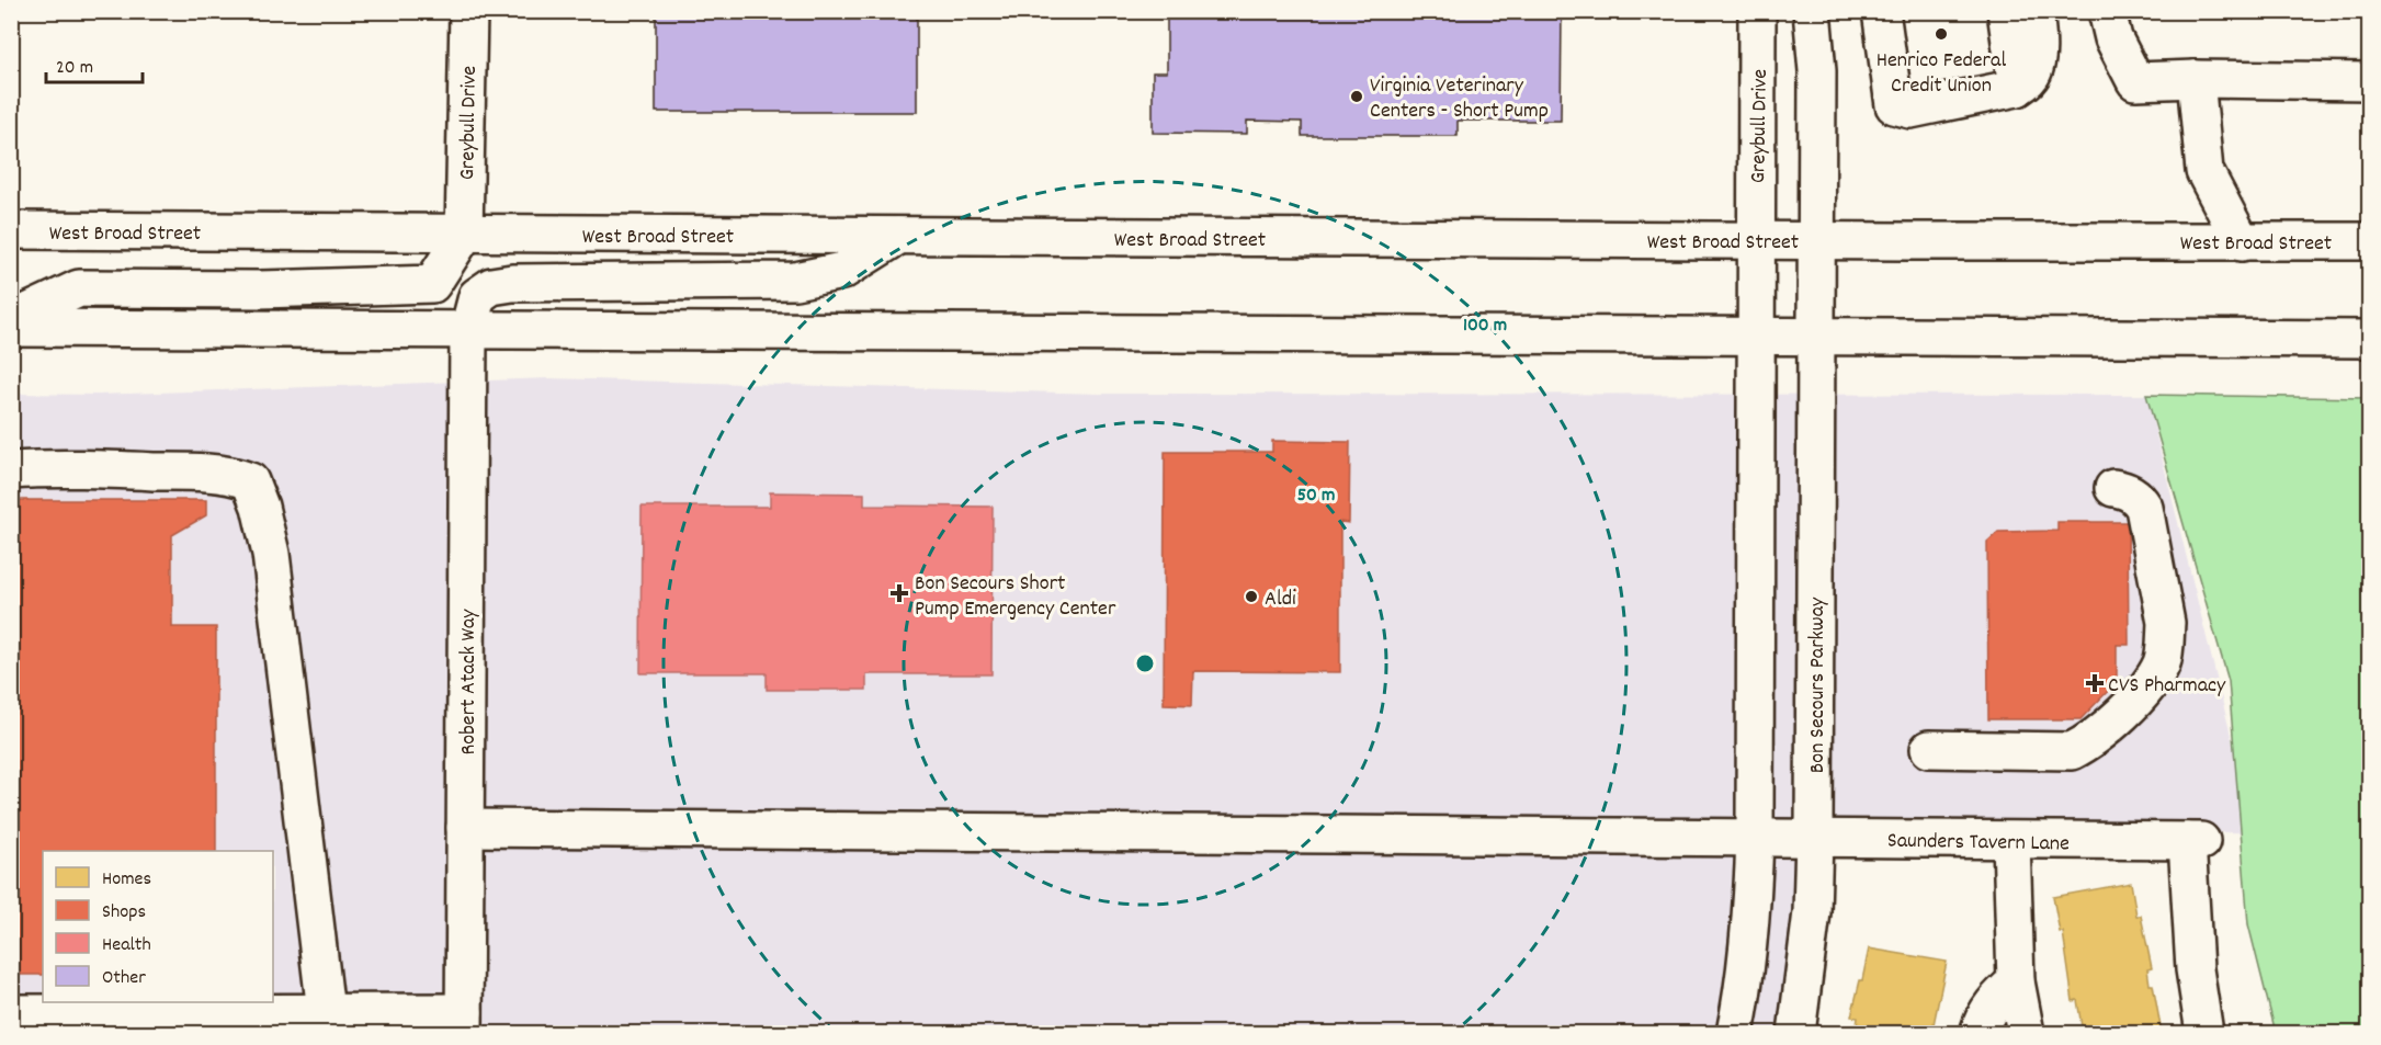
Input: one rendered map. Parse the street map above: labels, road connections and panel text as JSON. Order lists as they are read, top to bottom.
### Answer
{
  "streets": {
    "main road": [
      "Greybull Drive",
      "West Broad Street",
      "Robert Atack Way",
      "Bon Secours Parkway",
      "Saunders Tavern Lane"
    ]
  },
  "crossings": [
    ["Greybull Drive", "West Broad Street"],
    ["West Broad Street", "Robert Atack Way"],
    ["West Broad Street", "Bon Secours Parkway"],
    ["Robert Atack Way", "Saunders Tavern Lane"],
    ["Bon Secours Parkway", "Saunders Tavern Lane"]
  ],
  "places": {
    "other": ["Henrico Federal Credit Union", "Virginia Veterinary Centers - Short Pump", "Aldi"],
    "health": ["Bon Secours Short Pump Emergency Center", "CVS Pharmacy"]
  },
  "legend": [
    "Homes",
    "Shops",
    "Health",
    "Other"
  ],
  "scale_bar": "20 m",
  "rings": ["100 m", "50 m"]
}
